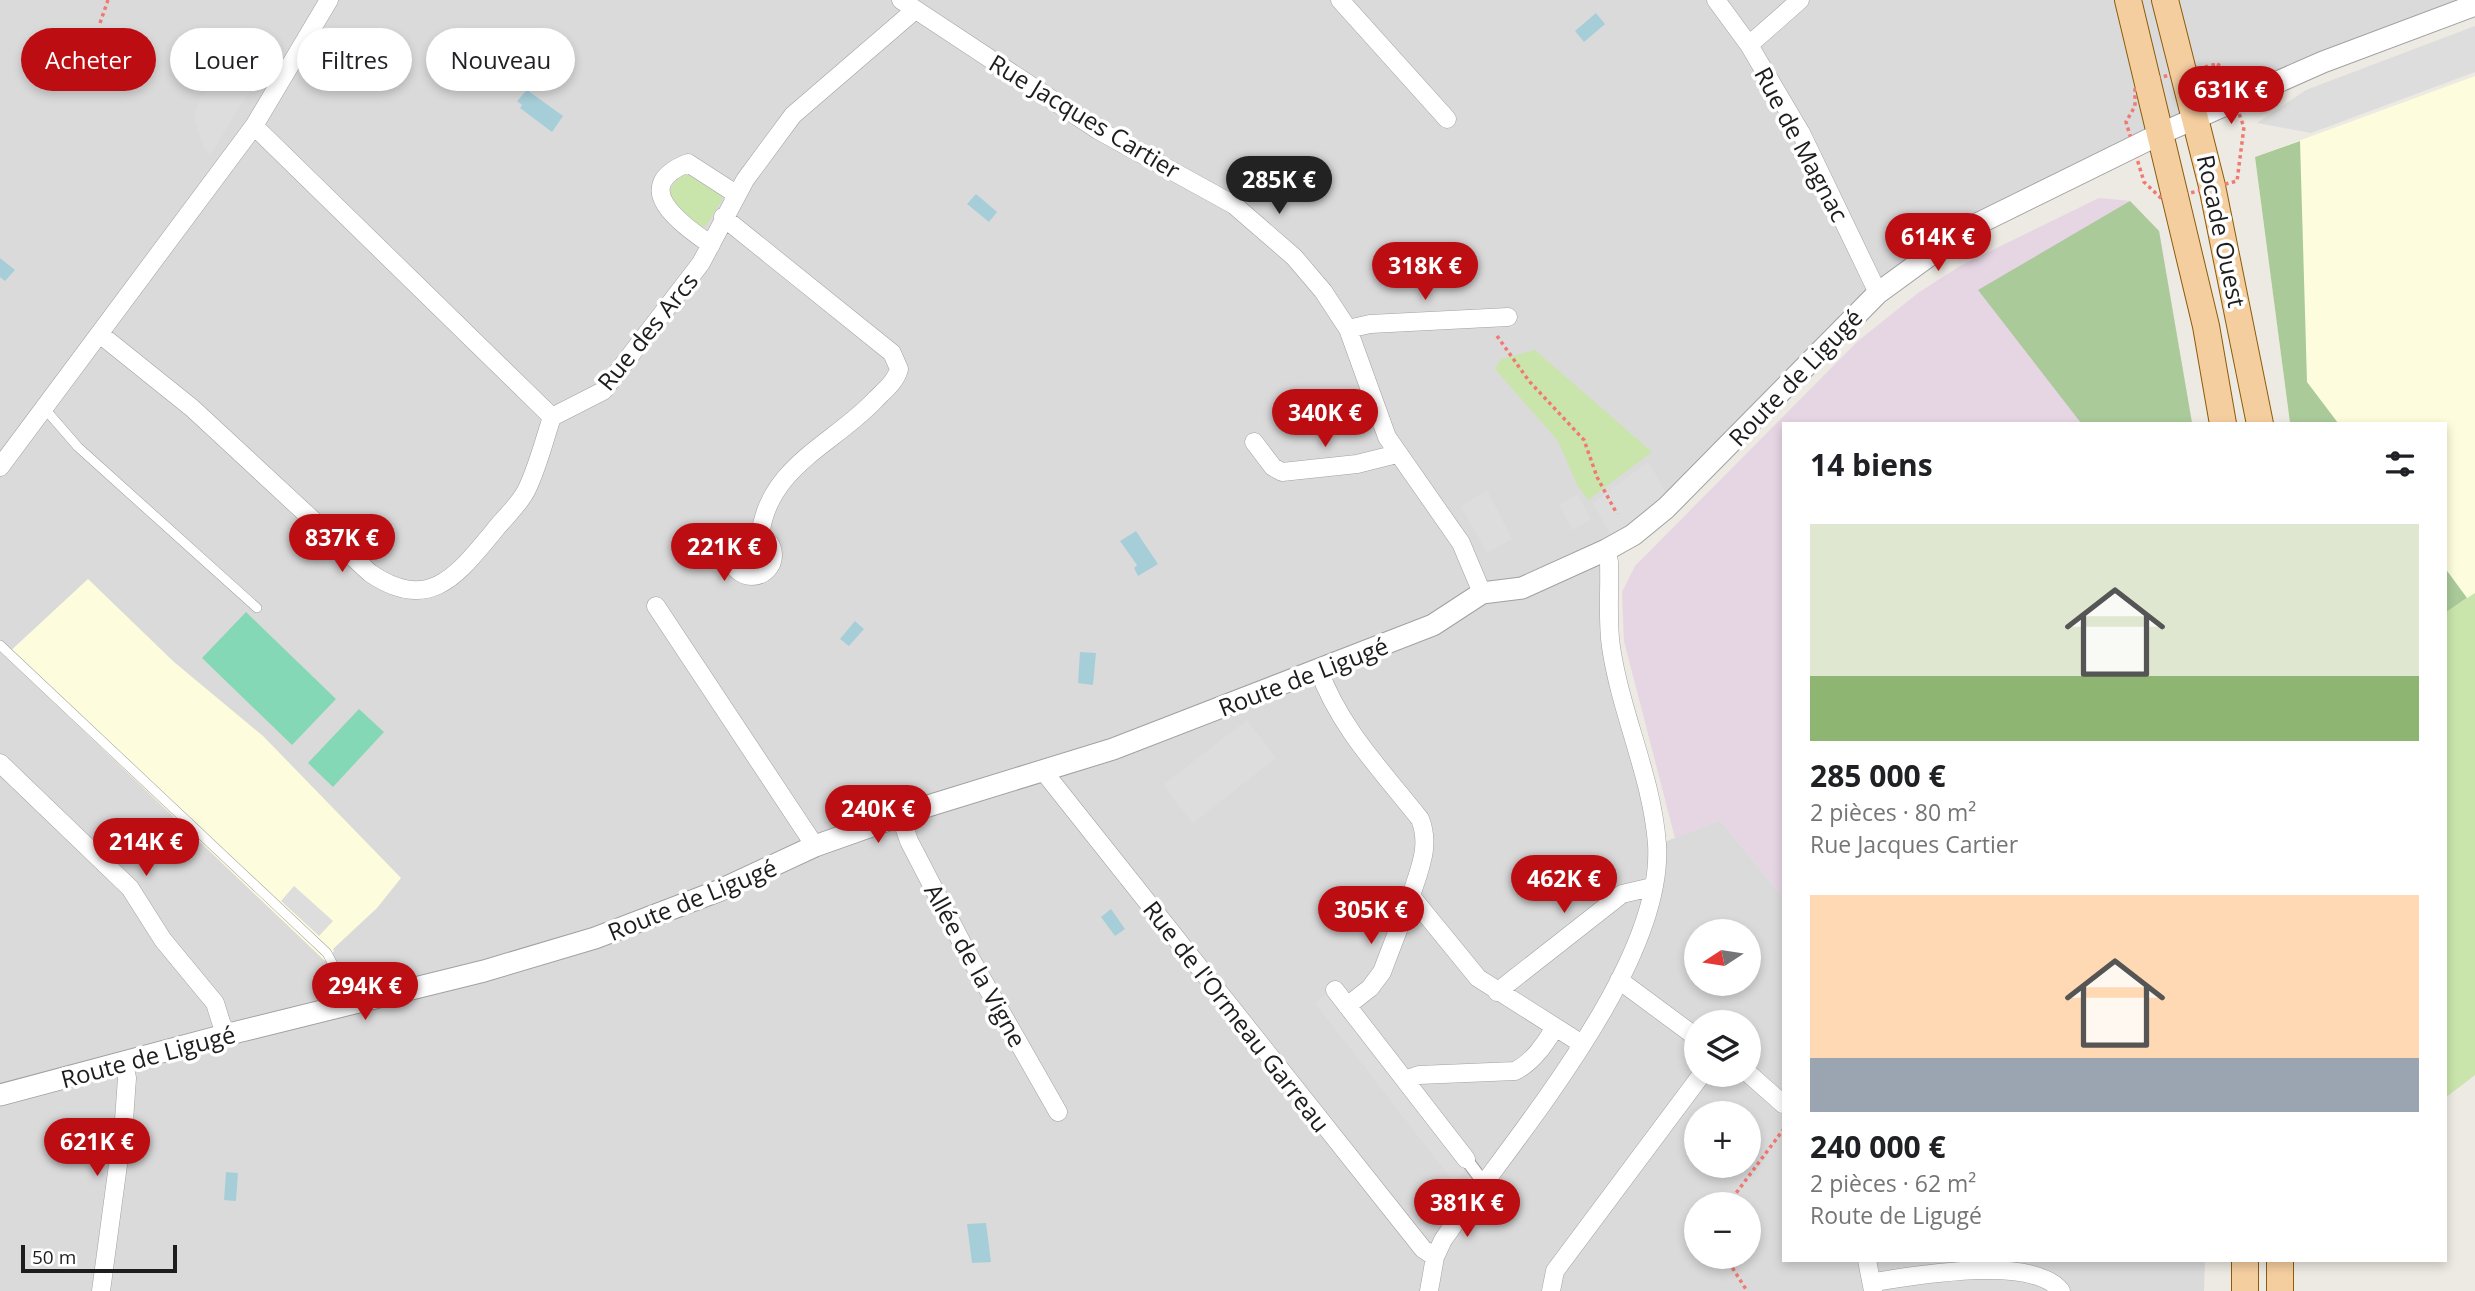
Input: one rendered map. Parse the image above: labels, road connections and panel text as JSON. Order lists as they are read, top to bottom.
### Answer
{
  "streets": {
    "main road": ["Rocade Ouest"],
    "street": [
      "Rue Jacques Cartier",
      "Rue de Magnac",
      "Rue des Arcs",
      "Route de Ligugé",
      "Allée de la Vigne",
      "Rue de l'Ormeau Garreau"
    ]
  },
  "crossings": [
    ["Rue Jacques Cartier", "Rue des Arcs"],
    ["Rue Jacques Cartier", "Route de Ligugé"],
    ["Rue de Magnac", "Route de Ligugé"],
    ["Rocade Ouest", "Route de Ligugé"],
    ["Route de Ligugé", "Allée de la Vigne"],
    ["Route de Ligugé", "Rue de l'Ormeau Garreau"]
  ],
  "scale_bar": "50 m",
  "north": "left",
  "page": {
    "chip": [
      "Acheter",
      "Louer",
      "Filtres",
      "Nouveau"
    ],
    "price": [
      "631K €",
      "285K €",
      "614K €",
      "318K €",
      "340K €",
      "837K €",
      "221K €",
      "240K €",
      "214K €",
      "462K €",
      "305K €",
      "294K €",
      "621K €",
      "381K €"
    ],
    "heading": "14 biens",
    "list": [
      {
        "name": "285 000 €",
        "note": "2 pièces · 80 m² · Rue Jacques Cartier"
      },
      {
        "name": "240 000 €",
        "note": "2 pièces · 62 m² · Route de Ligugé"
      }
    ],
    "map_buttons": ["+", "−"],
    "scale": "50 m"
  }
}
